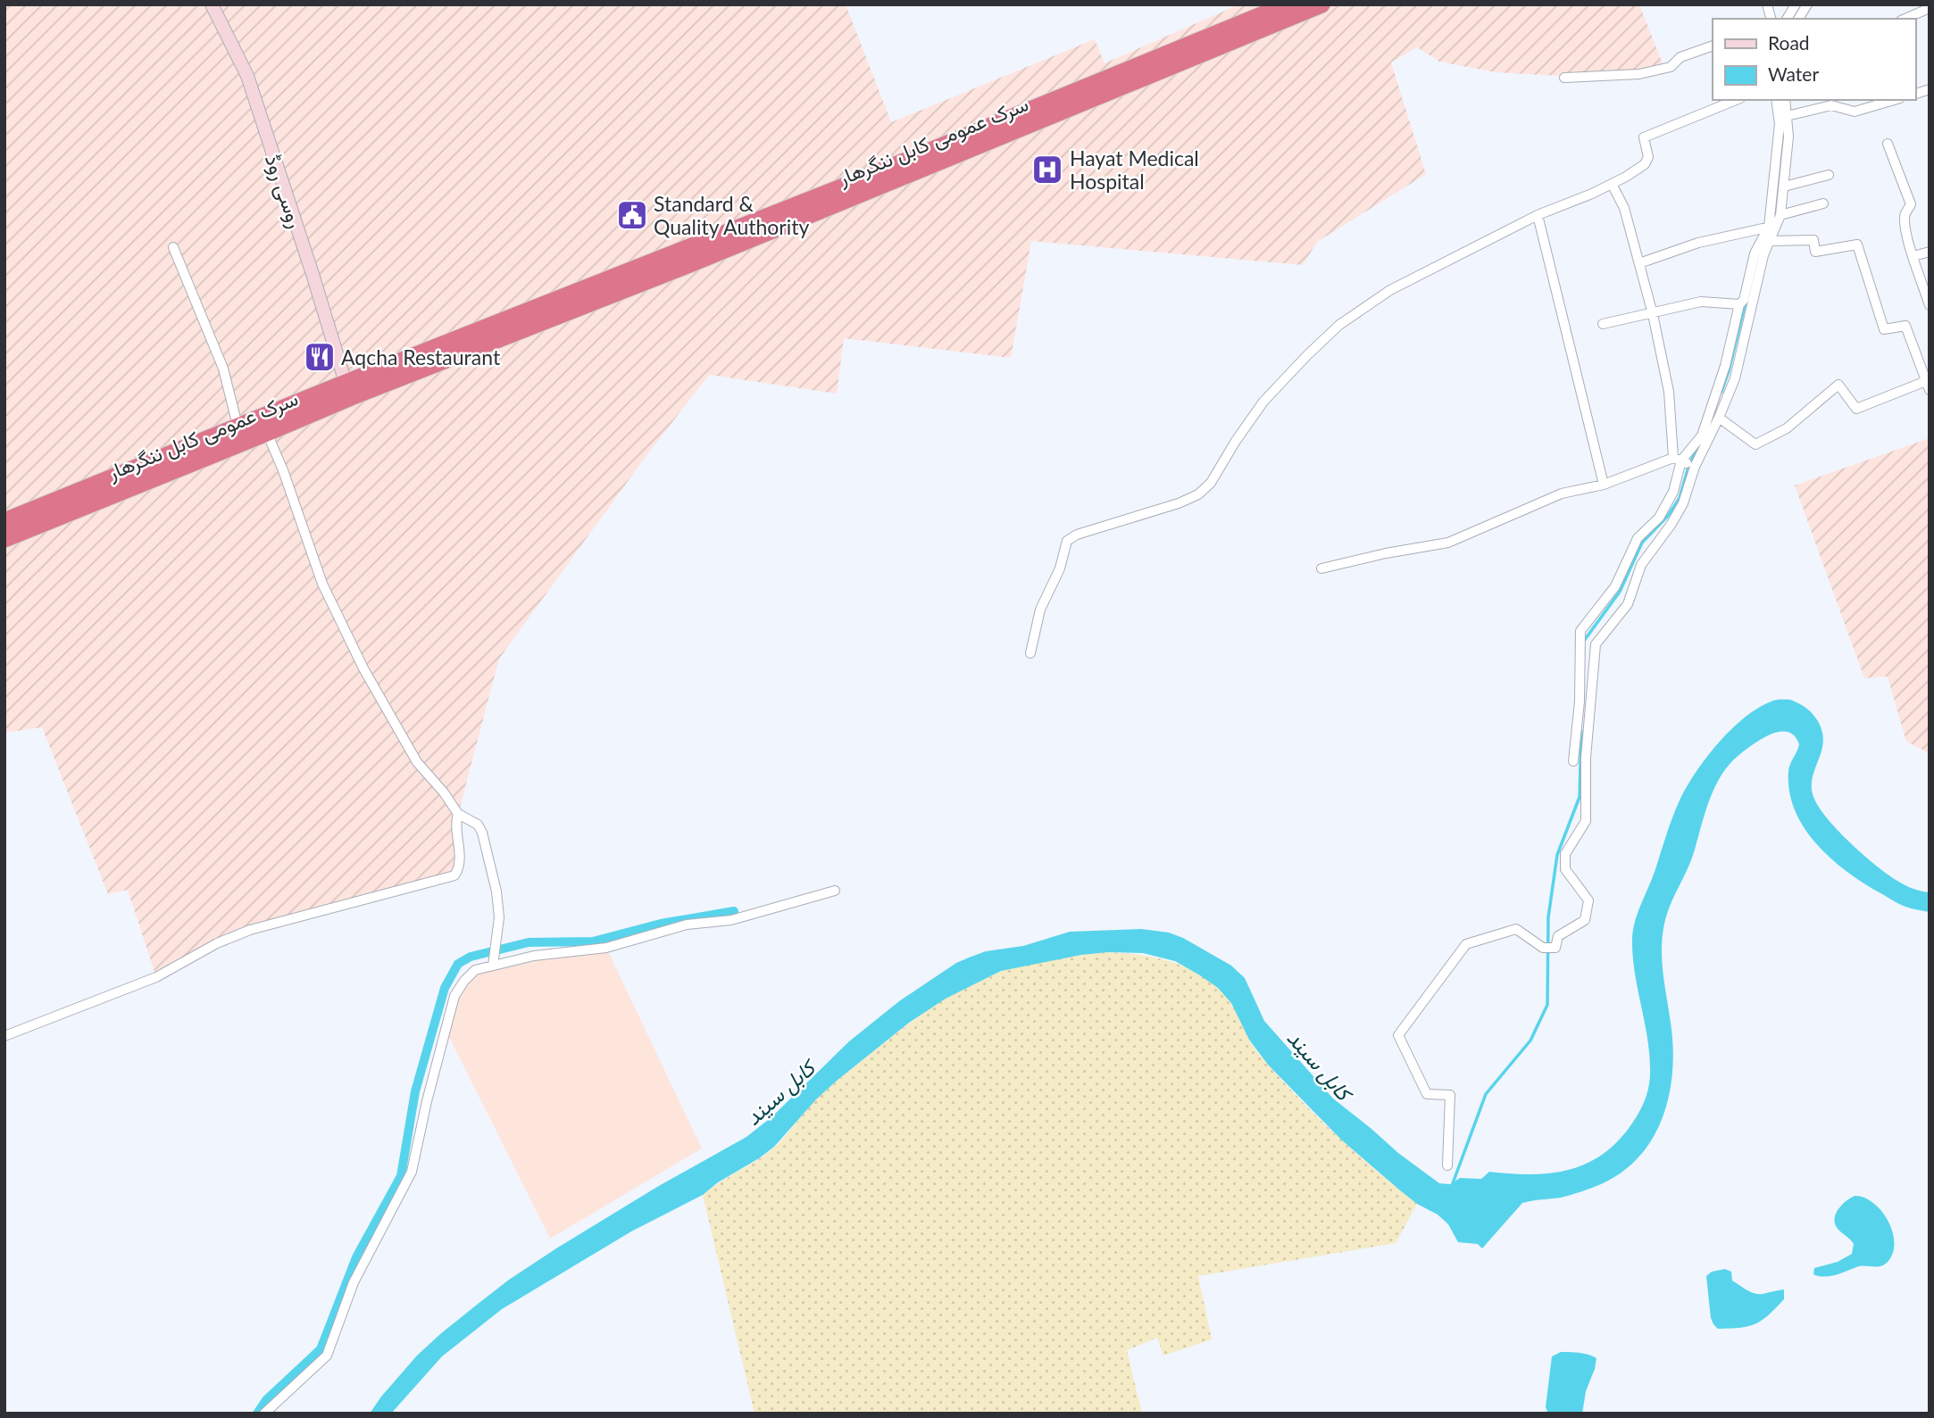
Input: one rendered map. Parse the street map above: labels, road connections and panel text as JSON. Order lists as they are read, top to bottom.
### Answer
{
  "streets": {
    "highway": ["سرک عمومی کابل ننگرهار"],
    "main road": ["روسی روڈ"]
  },
  "crossings": [
    ["سرک عمومی کابل ننگرهار", "روسی روڈ"]
  ],
  "water": ["کابل سيند"],
  "places": {
    "hospital": ["Hayat Medical Hospital"],
    "public building": ["Standard & Quality Authority"],
    "restaurant": ["Aqcha Restaurant"]
  },
  "legend": ["Road", "Water"]
}
